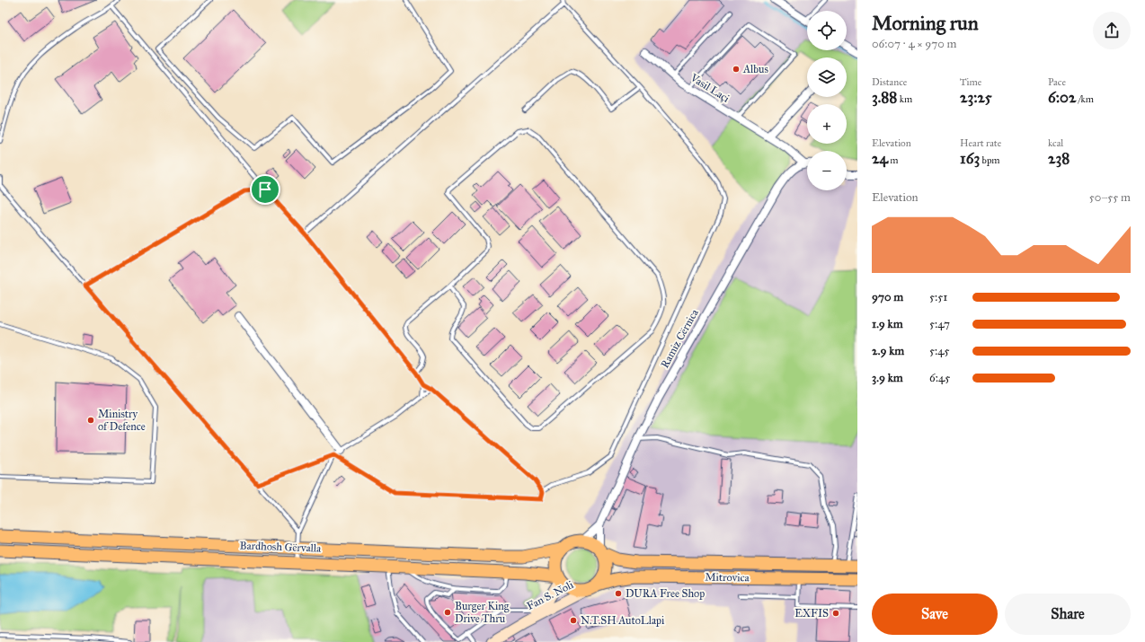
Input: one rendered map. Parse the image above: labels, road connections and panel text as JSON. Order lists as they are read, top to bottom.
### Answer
{
  "streets": {
    "highway": ["Bardhosh Gërvalla", "Mitrovica"],
    "main road": ["Fan S. Noli"],
    "street": ["Vasil Laçi", "Ramiz Cërnica"]
  },
  "crossings": [
    ["Vasil Laçi", "Ramiz Cërnica"],
    ["Ramiz Cërnica", "Bardhosh Gërvalla"],
    ["Ramiz Cërnica", "Mitrovica"],
    ["Ramiz Cërnica", "Fan S. Noli"],
    ["Bardhosh Gërvalla", "Mitrovica"],
    ["Bardhosh Gërvalla", "Fan S. Noli"],
    ["Mitrovica", "Fan S. Noli"]
  ],
  "places": [
    "Albus",
    "Ministry of Defence",
    "DURA Free Shop",
    "Burger King Drive Thru",
    "EXFIS",
    "N.T.SH AutoLlapi"
  ],
  "page": {
    "heading": ["Morning run", "06:07 · 4 × 970 m"],
    "map_buttons": ["+", "−"],
    "stats": [
      ["Distance", "3.88 km"],
      ["Time", "23:25"],
      ["Pace", "6:02 /km"],
      ["Elevation", "24 m"],
      ["Heart rate", "163 bpm"],
      ["kcal", "238"]
    ],
    "chart": ["Elevation", "50–55 m"],
    "list": [
      {
        "name": "970 m",
        "note": "5:51"
      },
      {
        "name": "1.9 km",
        "note": "5:47"
      },
      {
        "name": "2.9 km",
        "note": "5:45"
      },
      {
        "name": "3.9 km",
        "note": "6:45"
      }
    ],
    "buttons": ["Save", "Share"]
  }
}
